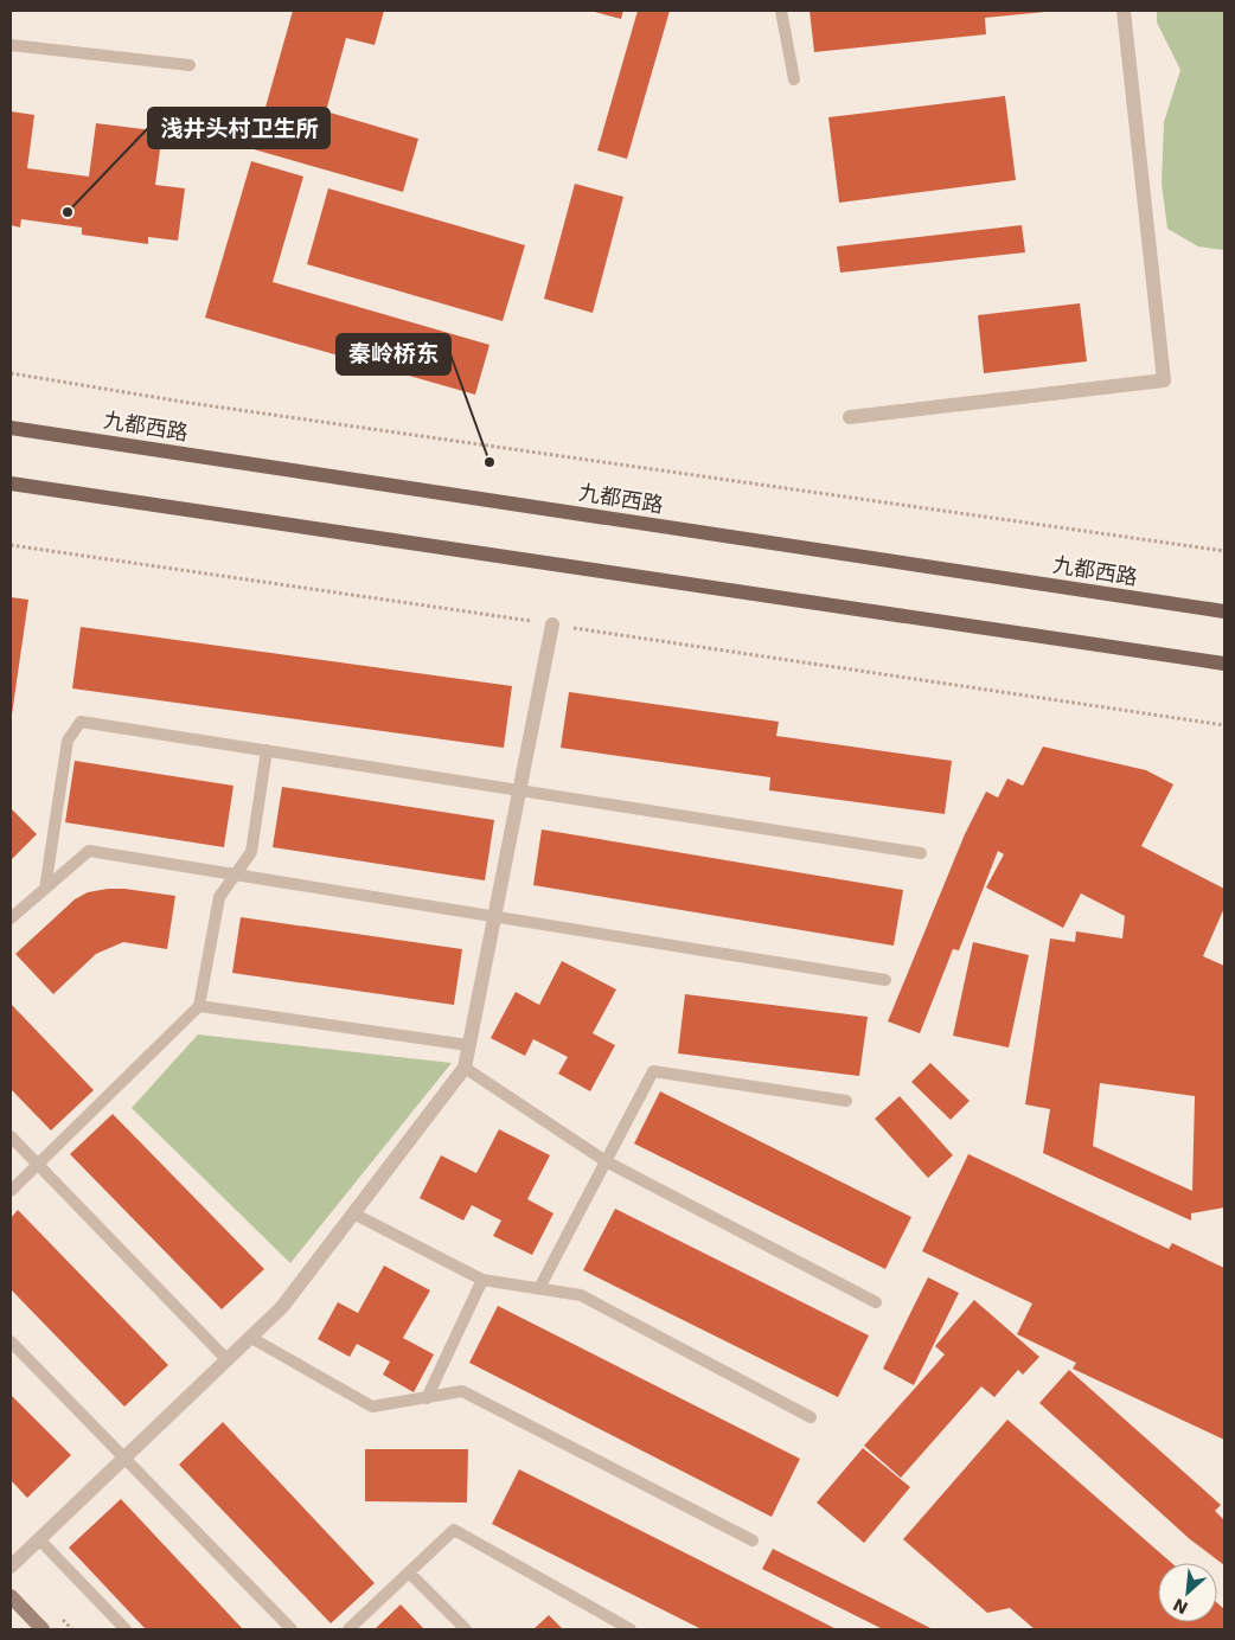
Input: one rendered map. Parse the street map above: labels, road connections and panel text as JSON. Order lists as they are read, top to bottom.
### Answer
{
  "streets": {
    "main road": ["九都西路"]
  },
  "places": ["浅井头村卫生所", "秦岭桥东"],
  "north": "bottom left"
}
